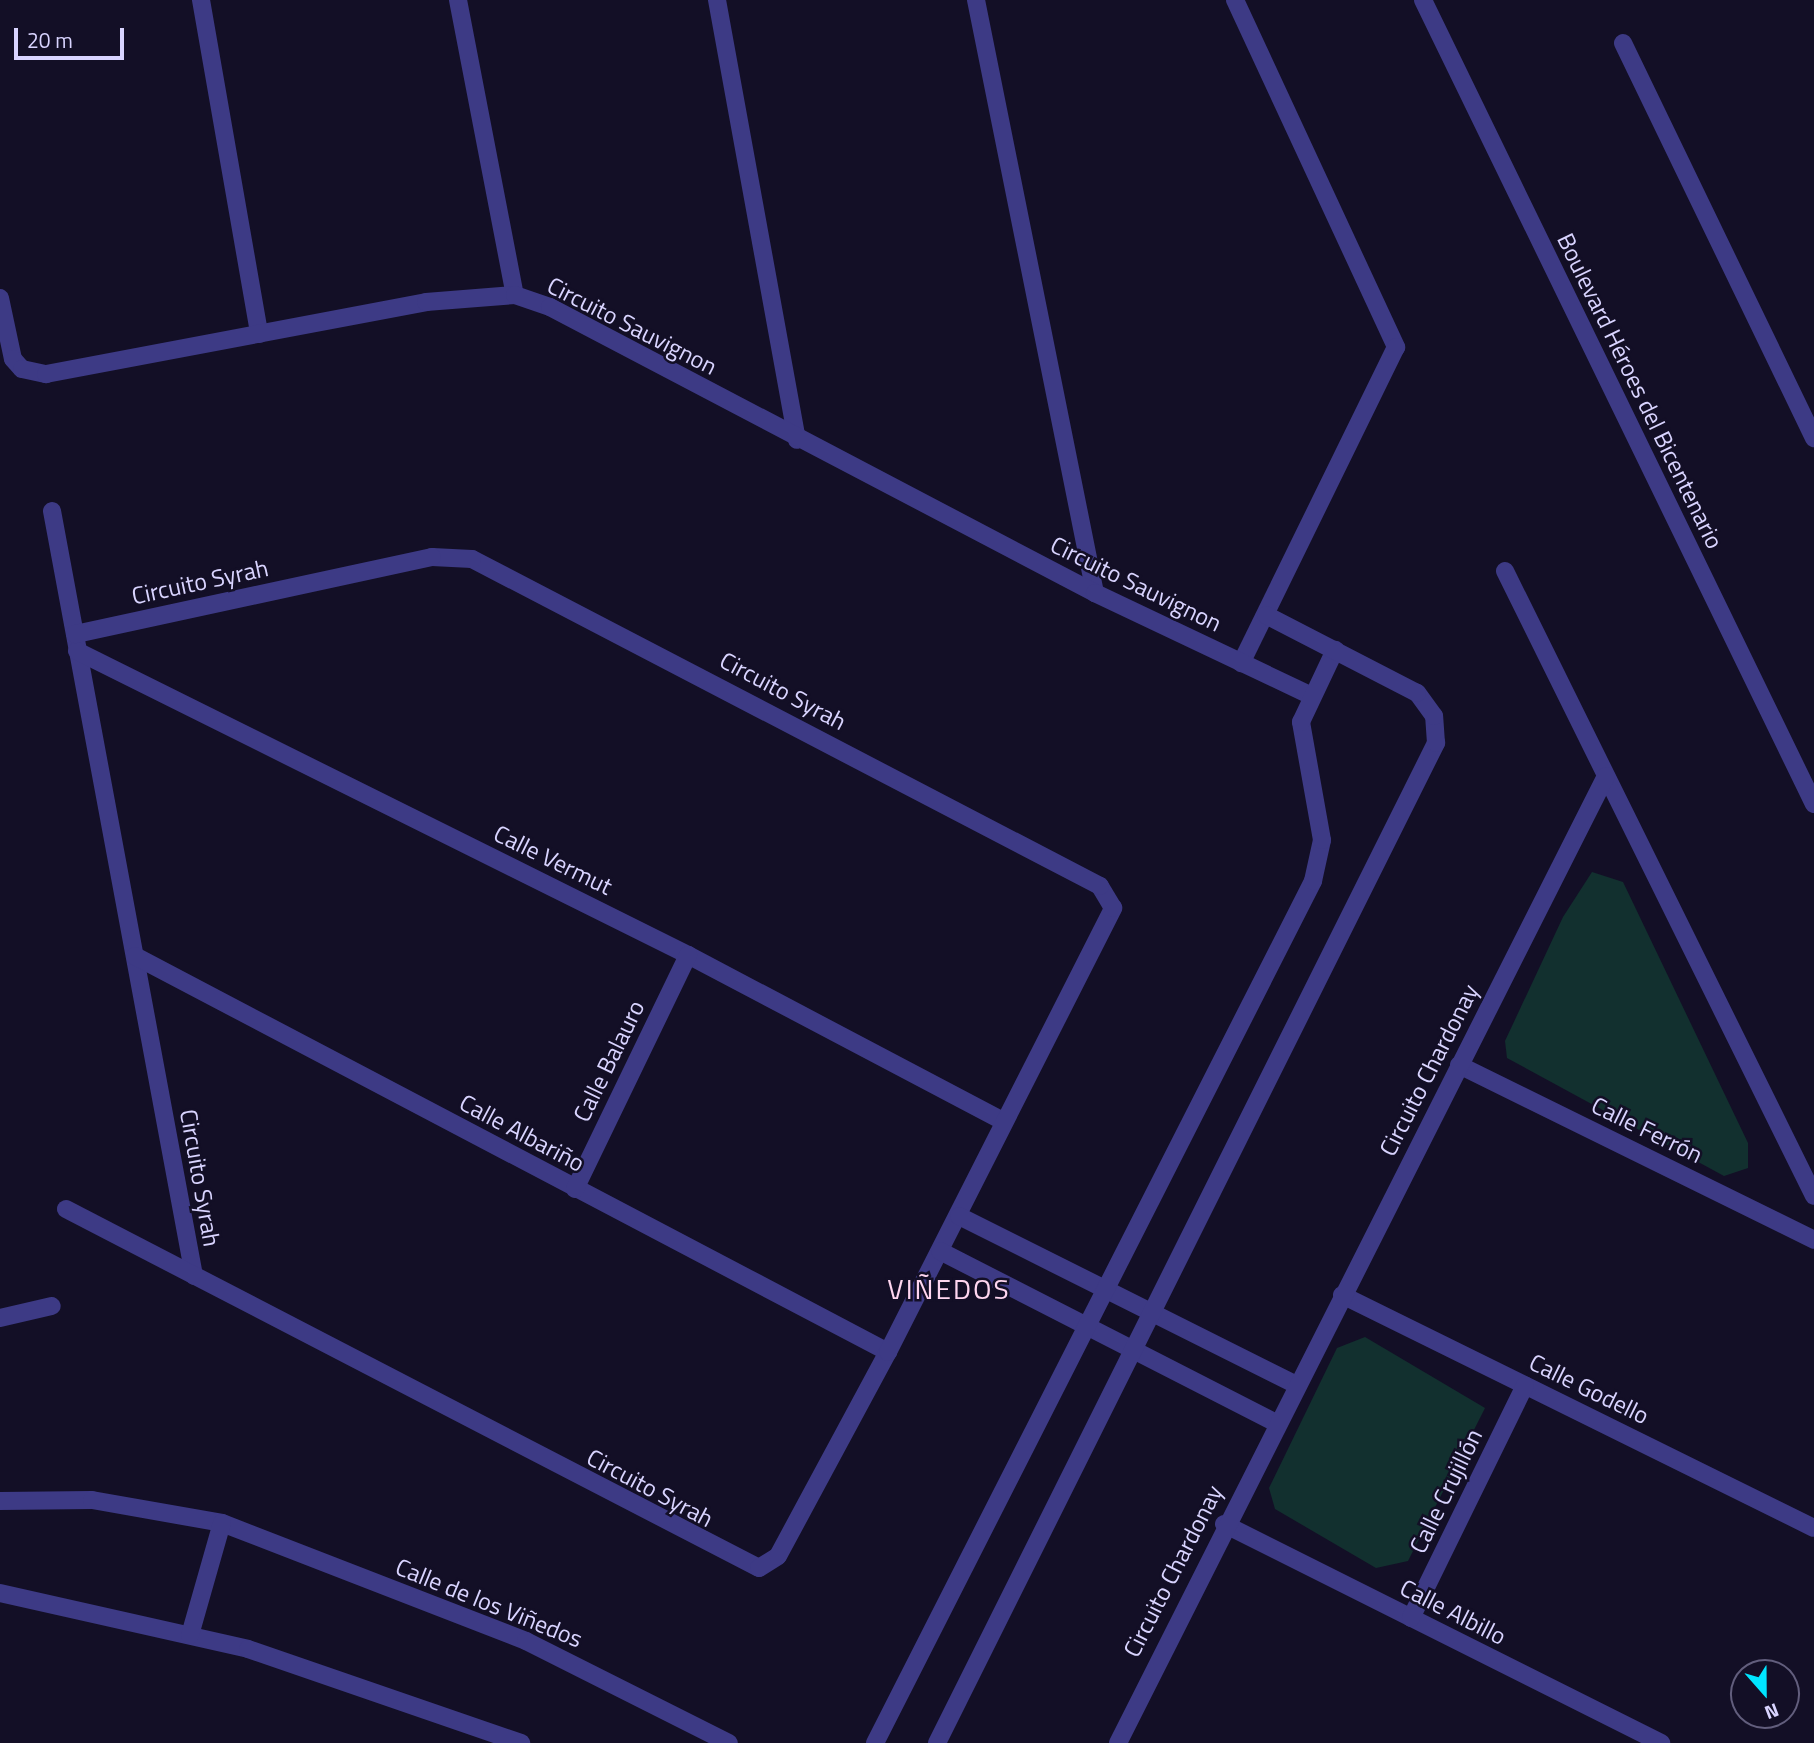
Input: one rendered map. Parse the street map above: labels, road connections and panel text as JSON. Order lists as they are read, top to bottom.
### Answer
{
  "streets": {
    "street": [
      "Circuito Sauvignon",
      "Boulevard Héroes del Bicentenario",
      "Circuito Syrah",
      "Calle Vermut",
      "Calle Balauro",
      "Circuito Chardonay",
      "Calle Ferrón",
      "Calle Albariño",
      "Calle Godello",
      "Calle Crujillón",
      "Calle de los Viñedos",
      "Calle Albillo"
    ]
  },
  "crossings": [
    ["Circuito Syrah", "Calle Vermut"],
    ["Circuito Syrah", "Calle Albariño"],
    ["Calle Vermut", "Calle Balauro"],
    ["Calle Balauro", "Calle Albariño"],
    ["Circuito Chardonay", "Calle Ferrón"],
    ["Circuito Chardonay", "Calle Godello"],
    ["Circuito Chardonay", "Calle Albillo"],
    ["Calle Godello", "Calle Crujillón"],
    ["Calle Crujillón", "Calle Albillo"]
  ],
  "districts": ["VIÑEDOS"],
  "scale_bar": "20 m",
  "north": "bottom"
}
